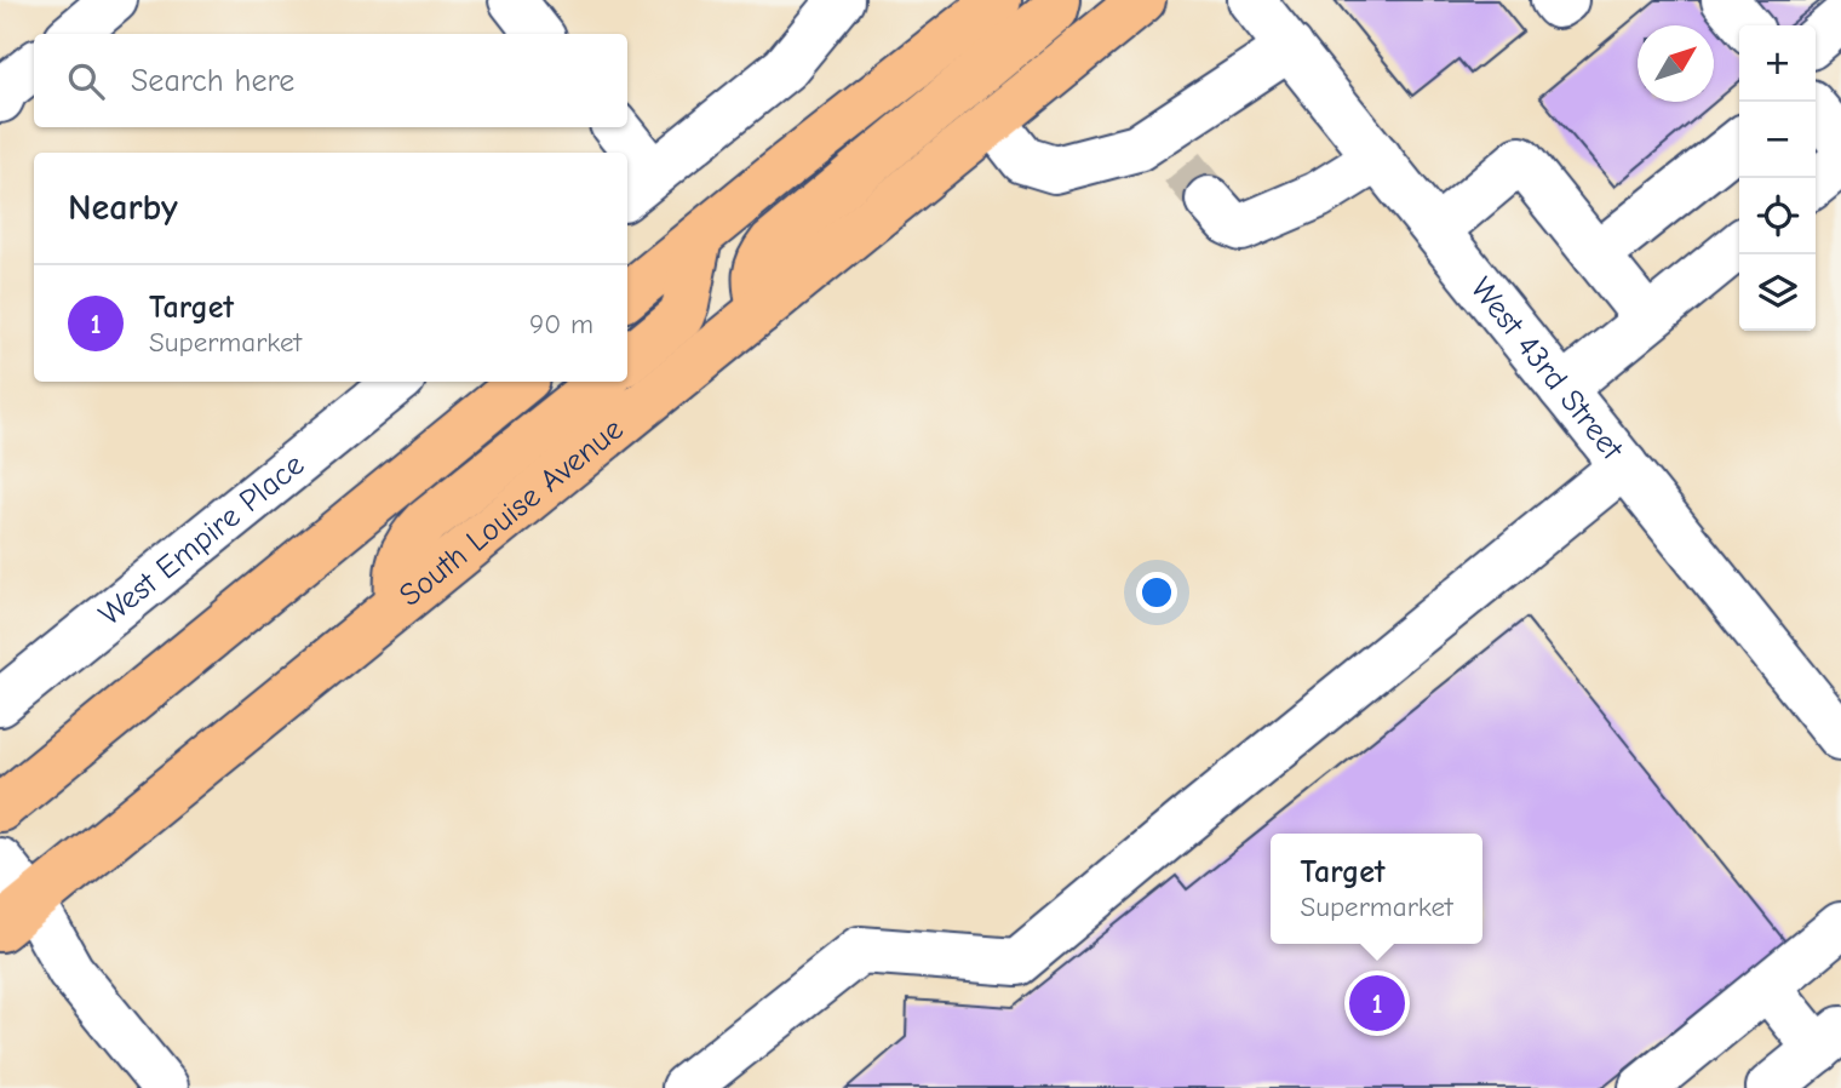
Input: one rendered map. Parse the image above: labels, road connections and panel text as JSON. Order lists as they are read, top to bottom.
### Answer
{
  "streets": {
    "main road": ["South Louise Avenue"],
    "street": ["West 43rd Street", "West Empire Place"]
  },
  "north": "top right",
  "page": {
    "map_buttons": ["+", "−"],
    "search": "Search here",
    "heading": "Nearby",
    "list": [
      {
        "mark": "1",
        "name": "Target",
        "note": "Supermarket",
        "value": "90 m"
      }
    ],
    "popup": ["Target", "Supermarket"],
    "pins": "1"
  }
}
